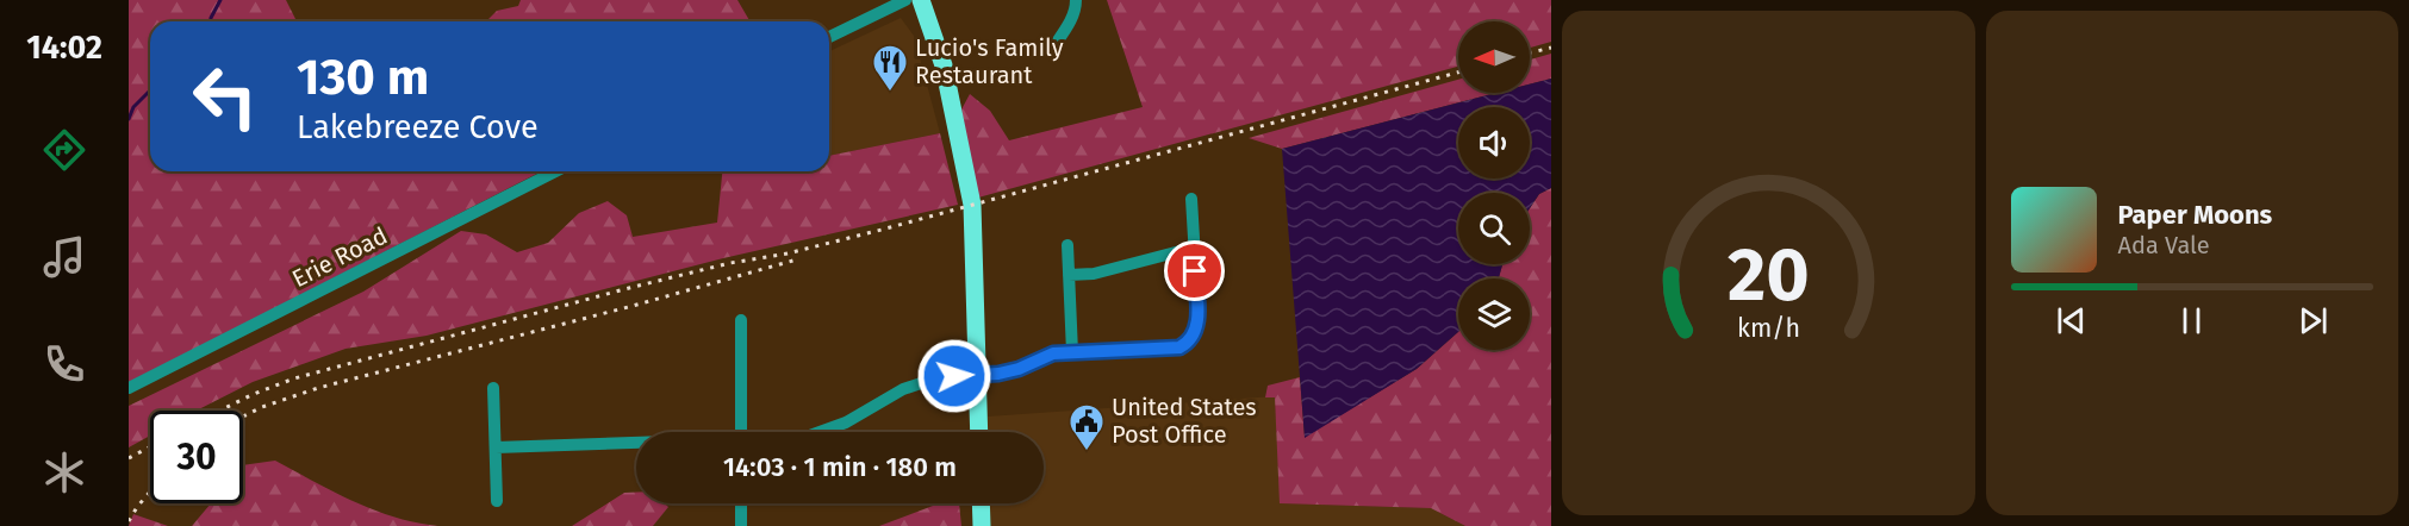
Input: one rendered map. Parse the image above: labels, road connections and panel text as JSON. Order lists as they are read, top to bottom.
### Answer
{
  "streets": {
    "street": ["Erie Road"]
  },
  "places": {
    "restaurant": ["Lucio's Family Restaurant"],
    "public building": ["United States Post Office"]
  },
  "north": "left",
  "page": {
    "tabs": "14:02",
    "turn": ["130 m", "Lakebreeze Cove"],
    "song": ["Paper Moons", "Ada Vale"],
    "limit": "30",
    "trip": "14:03 · 1 min · 180 m",
    "gauge": ["20", "km/h"]
  }
}
